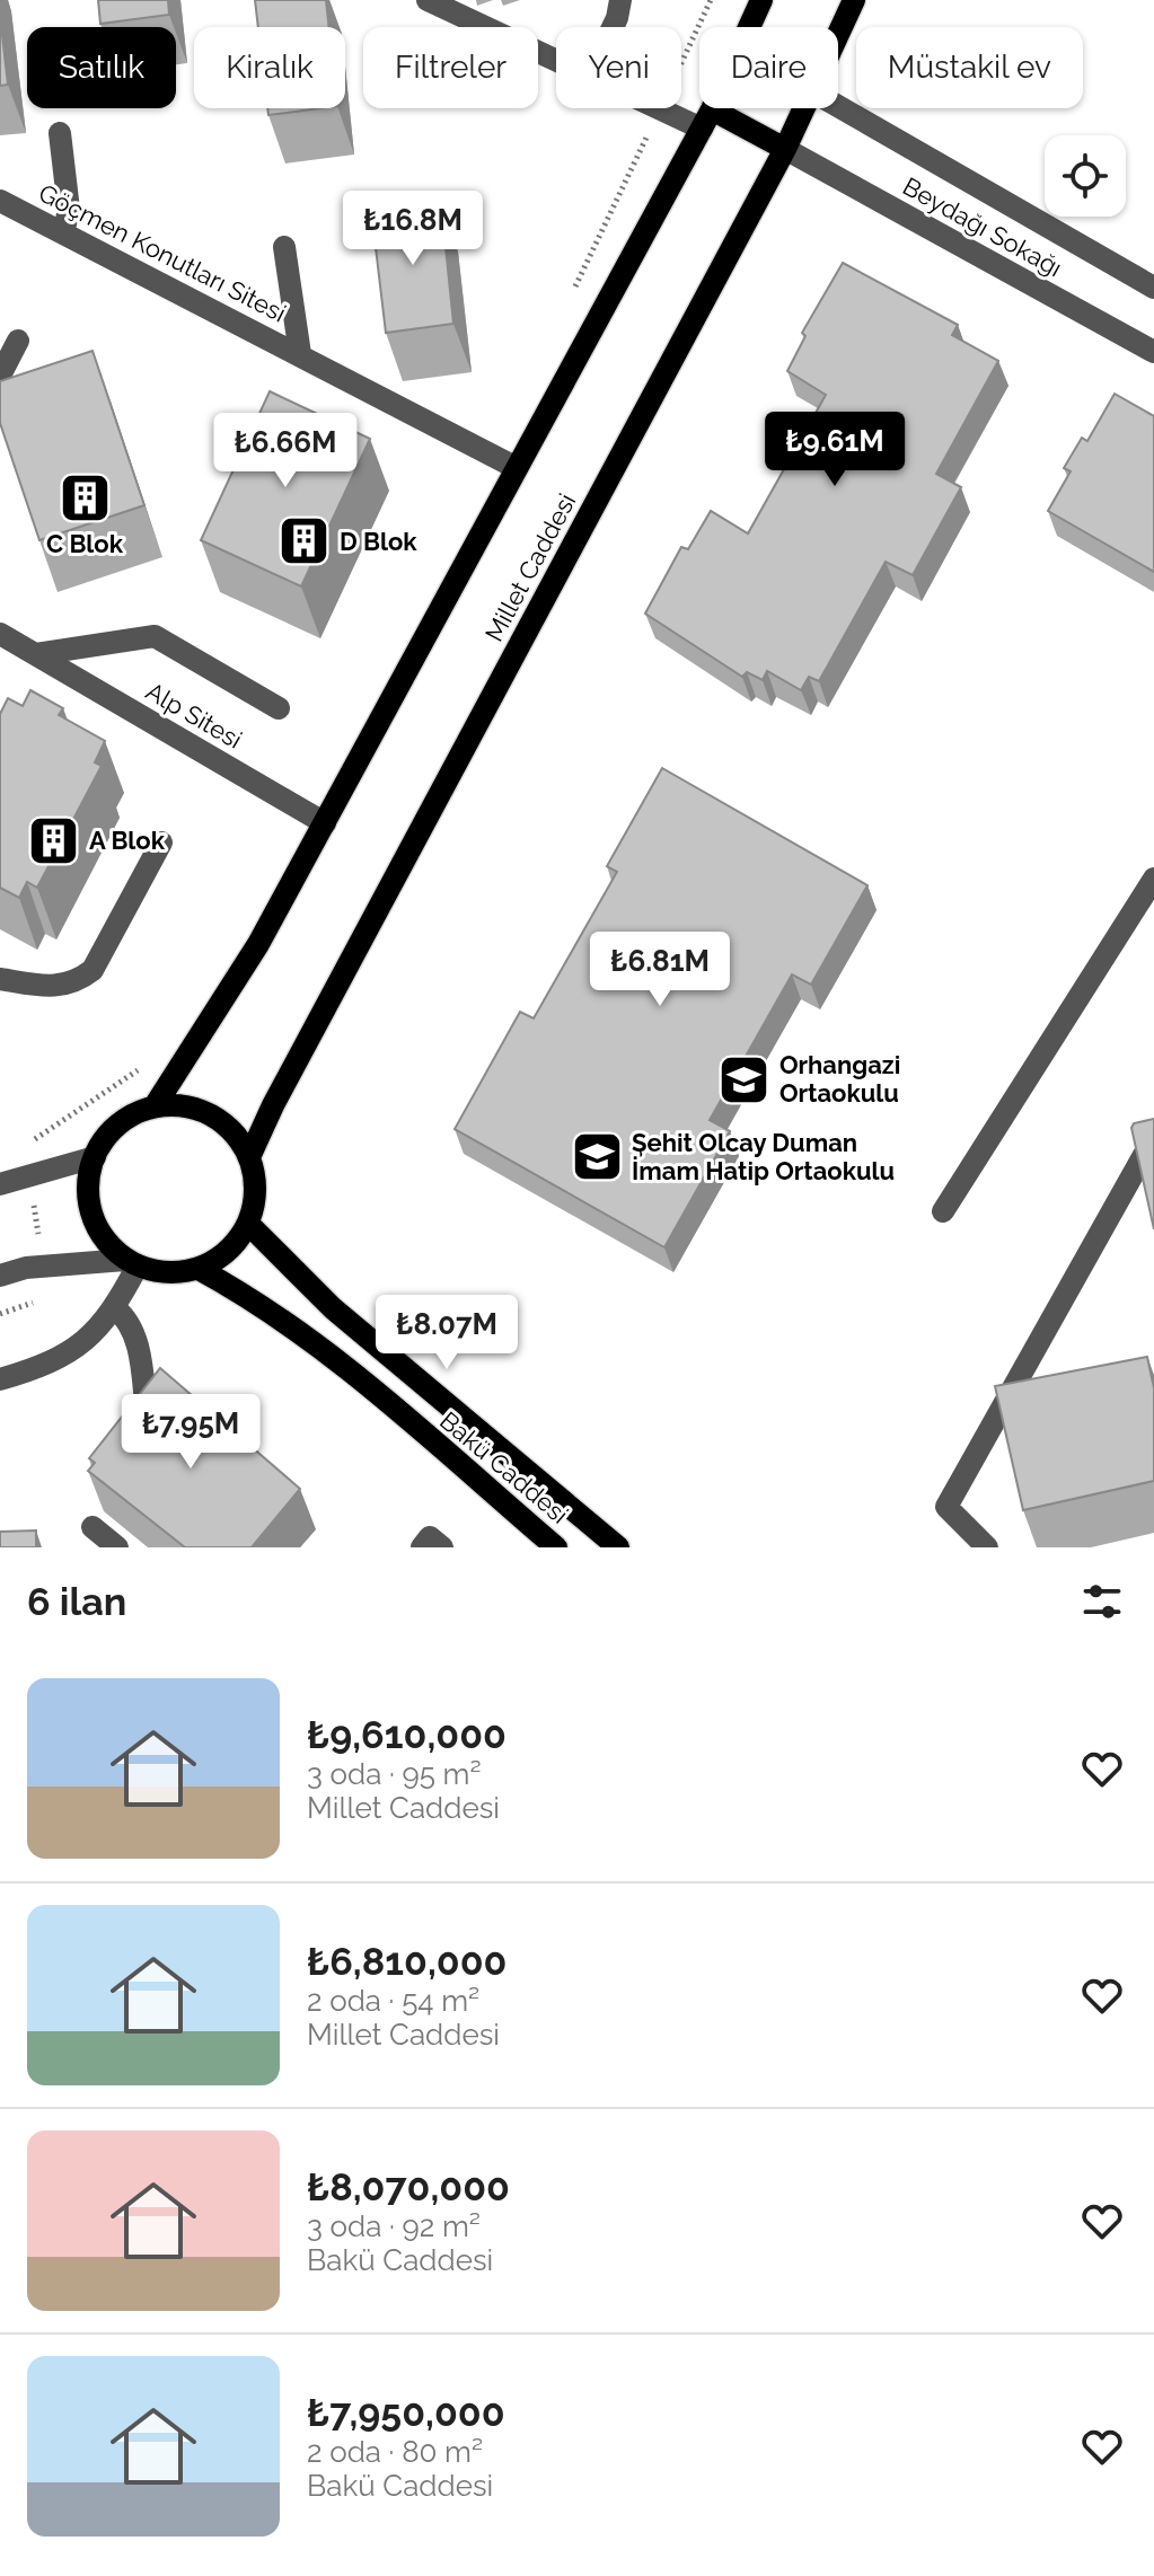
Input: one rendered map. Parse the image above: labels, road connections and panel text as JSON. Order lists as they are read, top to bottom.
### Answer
{
  "streets": {
    "main road": ["Millet Caddesi", "Bakü Caddesi"],
    "street": ["Beydağı Sokağı", "Göçmen Konutları Sitesi", "Alp Sitesi"]
  },
  "crossings": [
    ["Beydağı Sokağı", "Millet Caddesi"],
    ["Millet Caddesi", "Bakü Caddesi"]
  ],
  "places": {
    "building": ["C Blok", "D Blok", "A Blok"],
    "school or university": ["Orhangazi Ortaokulu", "Şehit Olcay Duman İmam Hatip Ortaokulu"]
  },
  "page": {
    "chip": [
      "Satılık",
      "Kiralık",
      "Filtreler",
      "Yeni",
      "Daire",
      "Müstakil ev"
    ],
    "price": [
      "₺16.8M",
      "₺9.61M",
      "₺6.66M",
      "₺6.81M",
      "₺8.07M",
      "₺7.95M"
    ],
    "heading": "6 ilan",
    "list": [
      {
        "name": "₺9,610,000",
        "note": "3 oda · 95 m² · Millet Caddesi"
      },
      {
        "name": "₺6,810,000",
        "note": "2 oda · 54 m² · Millet Caddesi"
      },
      {
        "name": "₺8,070,000",
        "note": "3 oda · 92 m² · Bakü Caddesi"
      },
      {
        "name": "₺7,950,000",
        "note": "2 oda · 80 m² · Bakü Caddesi"
      }
    ]
  }
}
